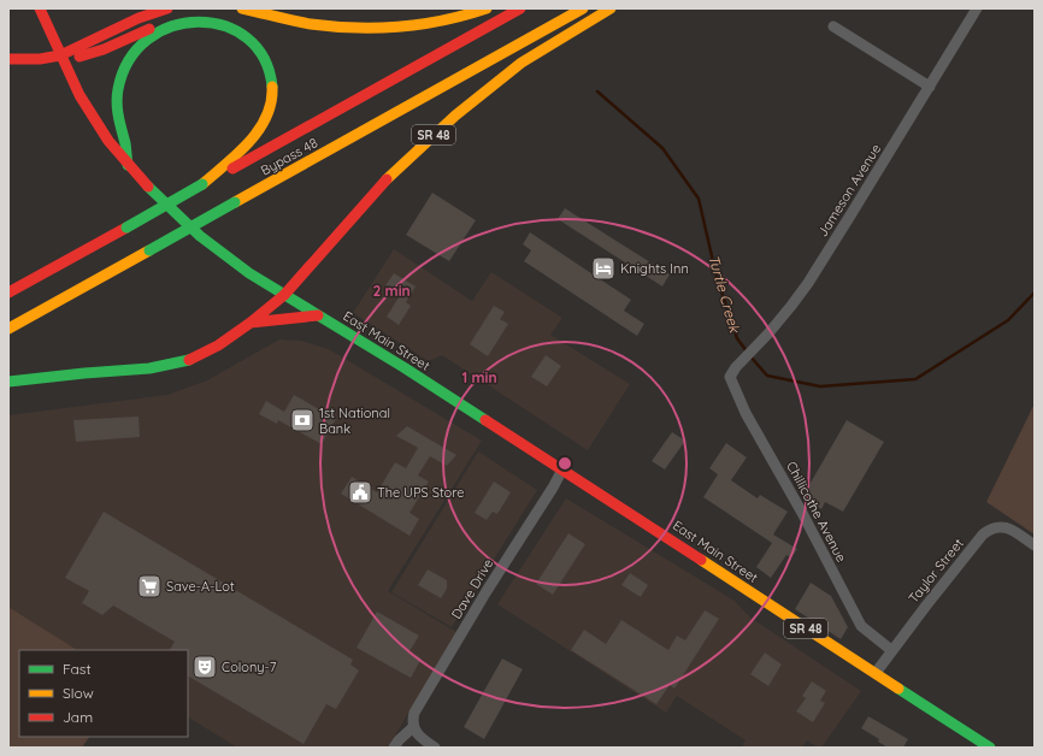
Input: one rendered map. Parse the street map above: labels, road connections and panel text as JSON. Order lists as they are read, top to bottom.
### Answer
{
  "streets": {
    "main road": ["SR 48", "Bypass 48", "East Main Street"],
    "street": [
      "Jameson Avenue",
      "Chillicothe Avenue",
      "Taylor Street",
      "Dave Drive"
    ]
  },
  "crossings": [
    ["SR 48", "East Main Street"],
    ["Jameson Avenue", "Chillicothe Avenue"],
    ["East Main Street", "Taylor Street"],
    ["East Main Street", "Dave Drive"],
    ["Chillicothe Avenue", "Taylor Street"]
  ],
  "water": ["Turtle Creek"],
  "places": {
    "hotel": ["Knights Inn"],
    "bank": ["1st National Bank"],
    "public building": ["The UPS Store"],
    "supermarket": ["Save-A-Lot"],
    "theatre": ["Colony-7"]
  },
  "legend": ["Fast", "Slow", "Jam"],
  "rings": ["2 min", "1 min"]
}
